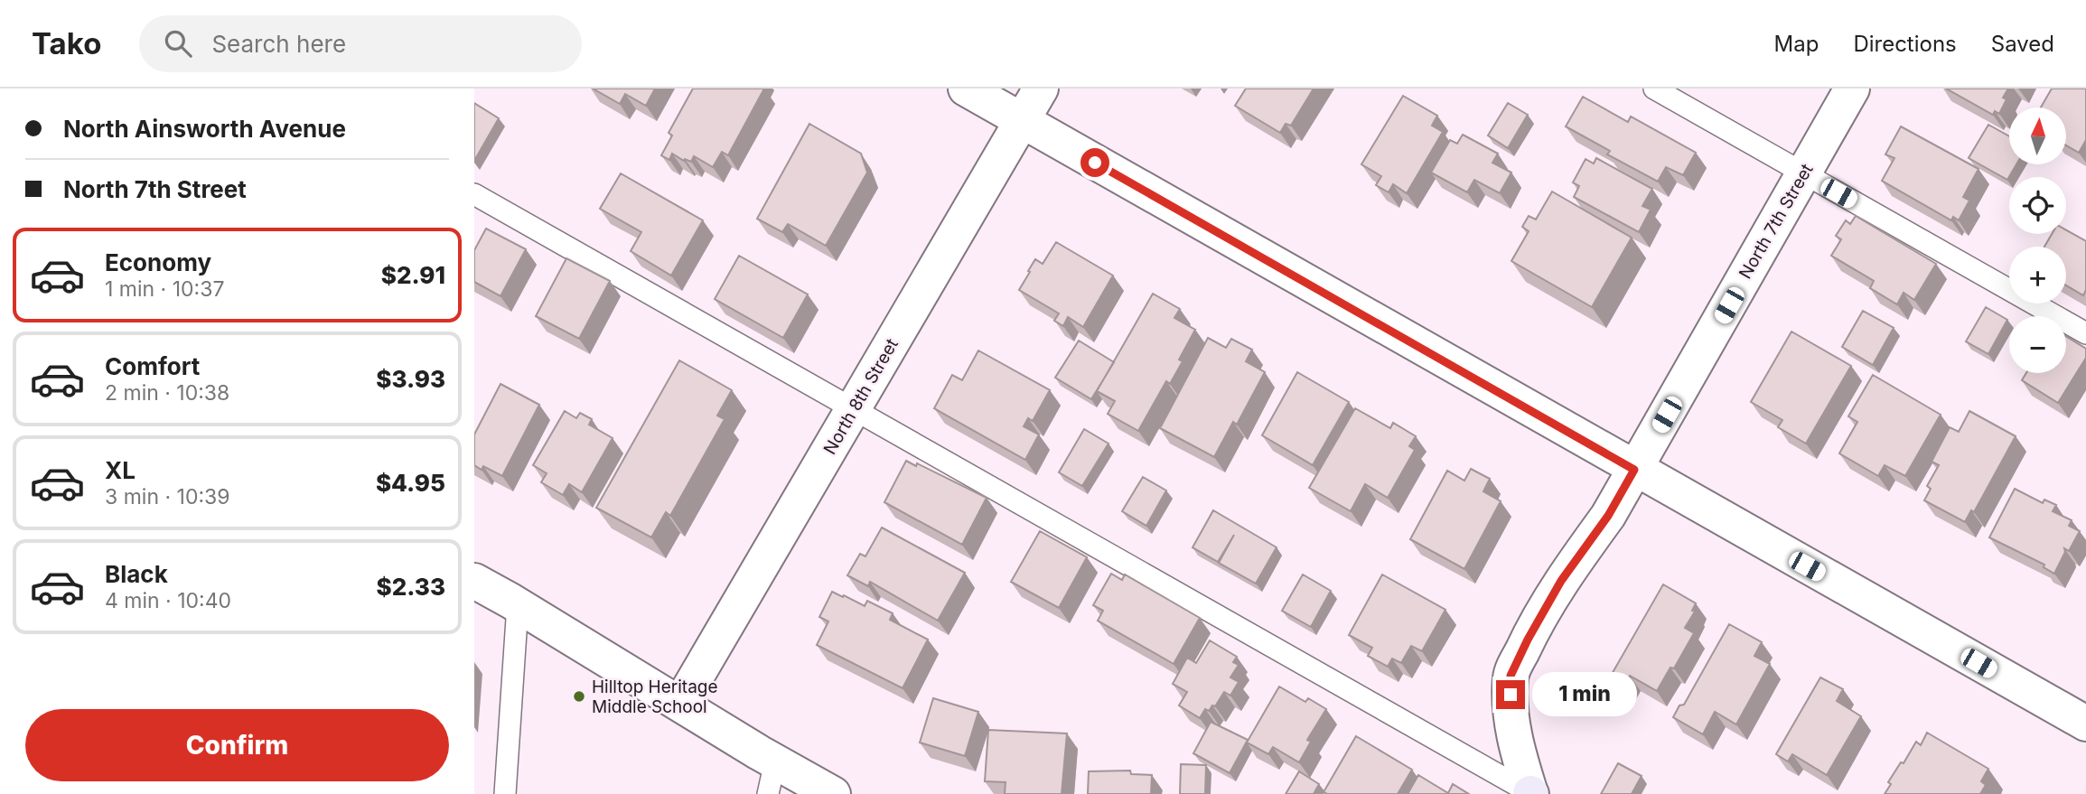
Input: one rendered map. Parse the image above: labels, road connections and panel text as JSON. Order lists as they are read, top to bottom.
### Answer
{
  "streets": {
    "street": ["North 7th Street", "North 8th Street"]
  },
  "places": ["Hilltop Heritage Middle School"],
  "north": "top",
  "page": {
    "header": "Tako",
    "search": "Search here",
    "nav": ["Map", "Directions", "Saved"],
    "banner": ["North Ainsworth Avenue", "North 7th Street"],
    "map_buttons": ["+", "−"],
    "list": [
      {
        "name": "Economy",
        "note": "1 min · 10:37",
        "value": "$2.91"
      },
      {
        "name": "Comfort",
        "note": "2 min · 10:38",
        "value": "$3.93"
      },
      {
        "name": "XL",
        "note": "3 min · 10:39",
        "value": "$4.95"
      },
      {
        "name": "Black",
        "note": "4 min · 10:40",
        "value": "$2.33"
      }
    ],
    "bubble": "1 min",
    "buttons": "Confirm"
  }
}
